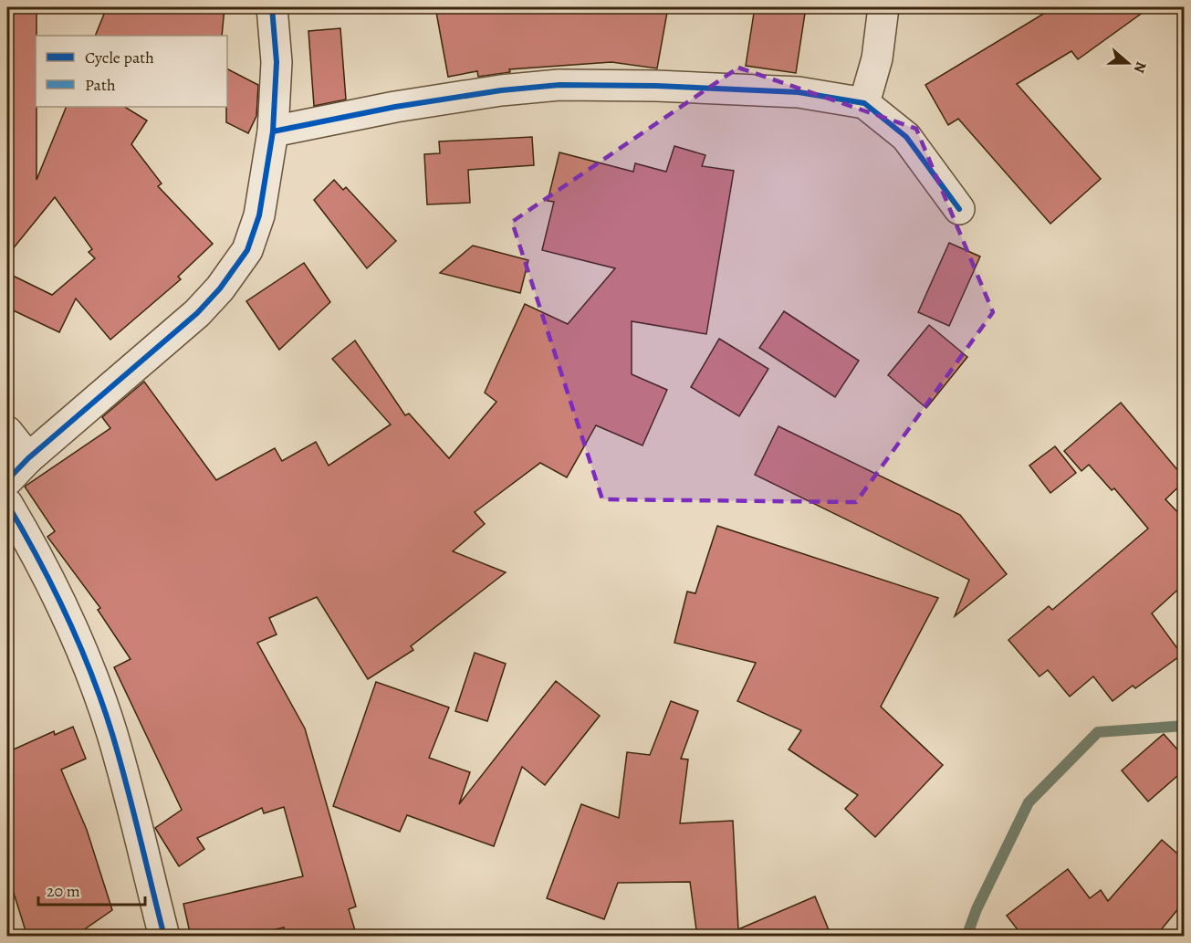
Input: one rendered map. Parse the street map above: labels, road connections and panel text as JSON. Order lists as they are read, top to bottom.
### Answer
{
  "legend": ["Cycle path", "Path"],
  "scale_bar": "20 m",
  "north": "right"
}
